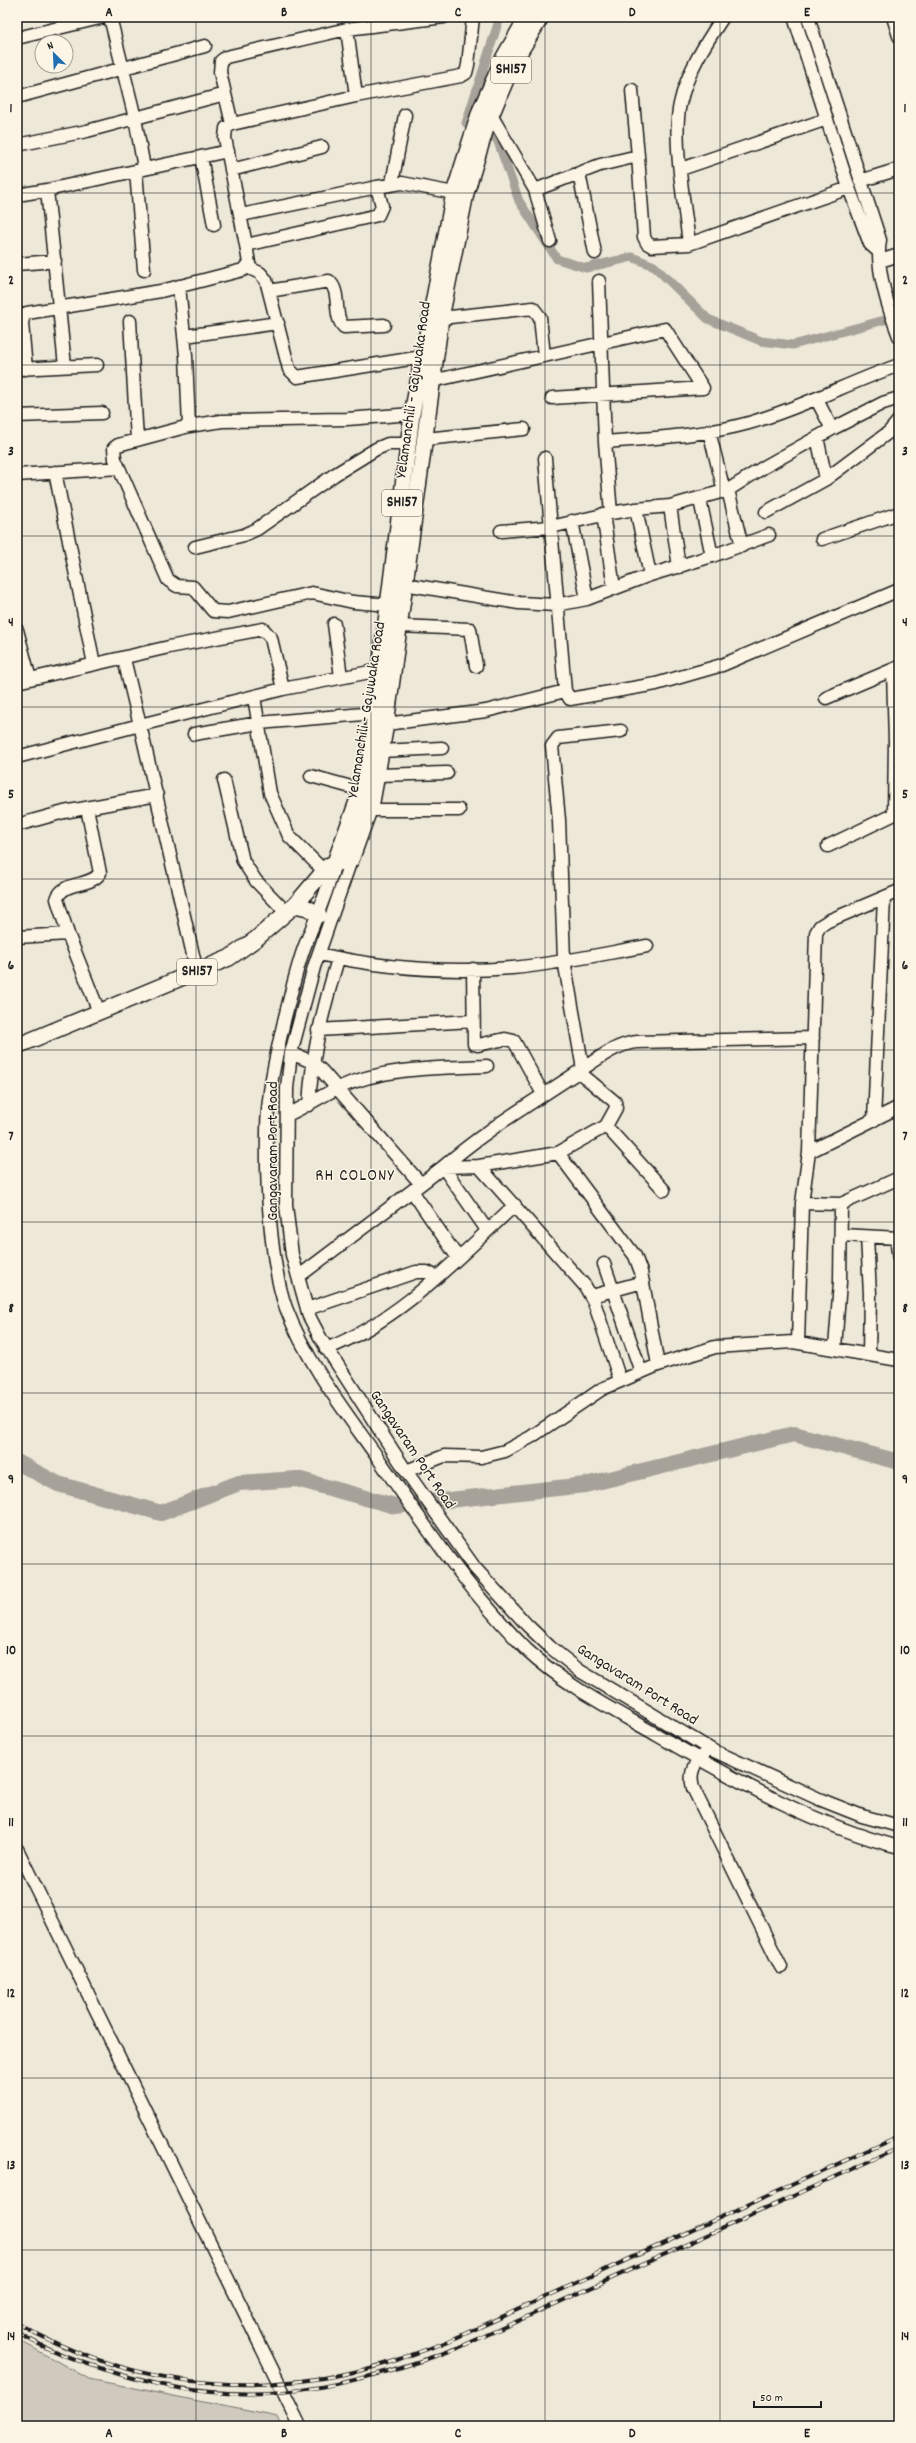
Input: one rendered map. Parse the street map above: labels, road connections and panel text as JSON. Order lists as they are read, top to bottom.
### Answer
{
  "streets": {
    "main road": ["SH157", "Yelamanchili - Gajuwaka Road"],
    "street": ["Gangavaram Port Road"]
  },
  "crossings": [
    ["Yelamanchili - Gajuwaka Road", "Gangavaram Port Road"]
  ],
  "districts": ["RH COLONY"],
  "scale_bar": "50 m",
  "north": "top left",
  "grid": {
    "columns": [
      "A",
      "B",
      "C",
      "D",
      "E"
    ],
    "rows": [
      "1",
      "2",
      "3",
      "4",
      "5",
      "6",
      "7",
      "8",
      "9",
      "10",
      "11",
      "12",
      "13",
      "14"
    ]
  }
}
